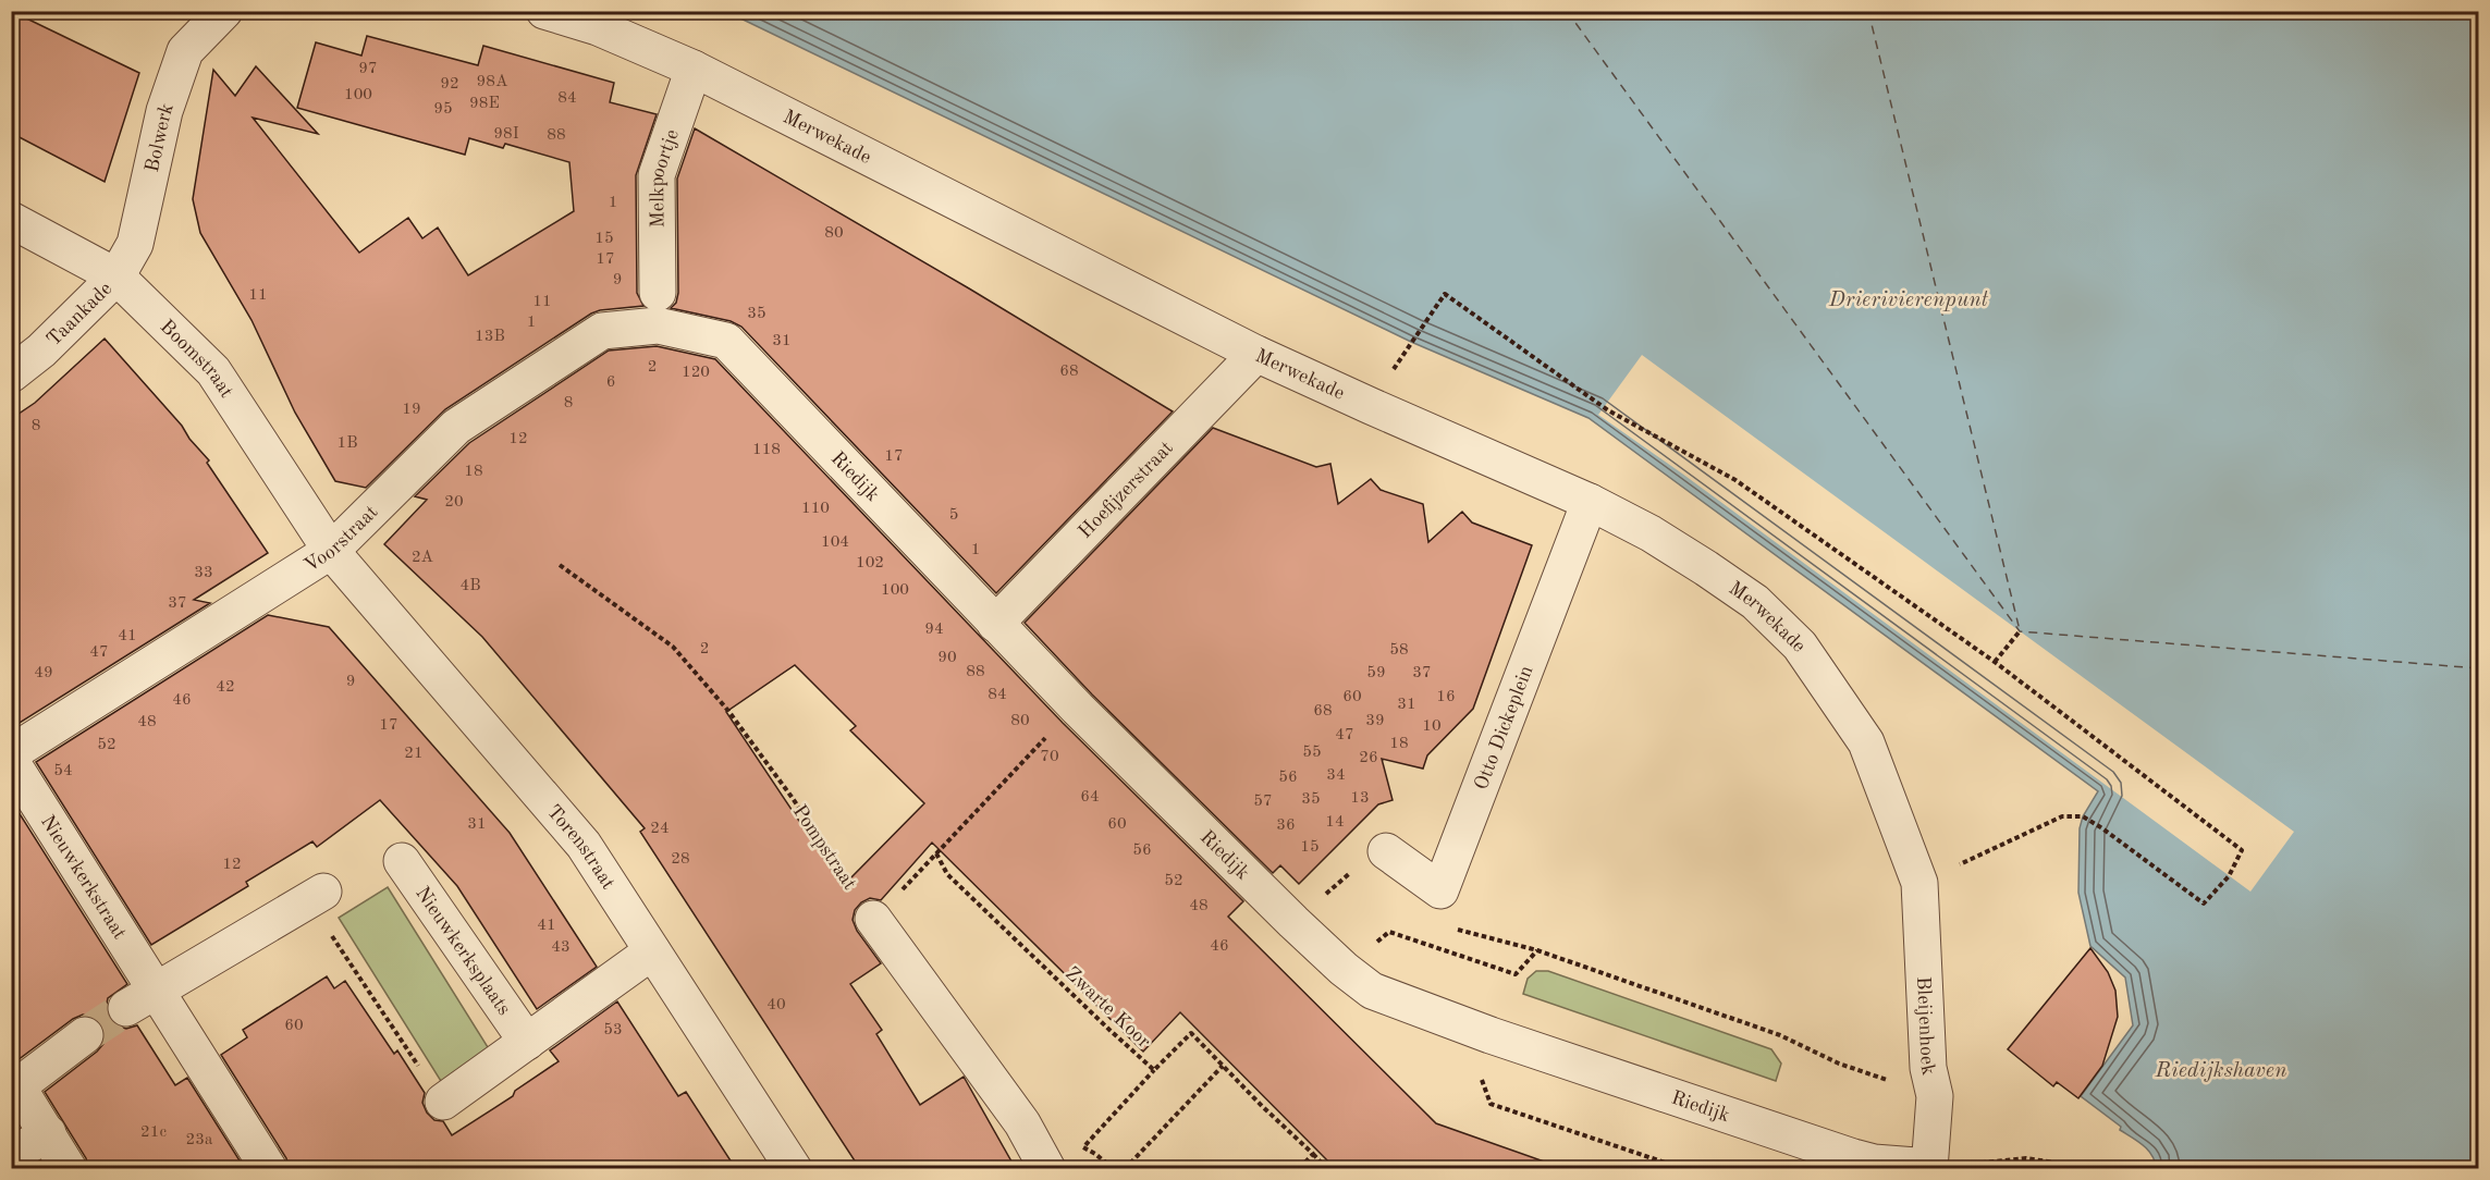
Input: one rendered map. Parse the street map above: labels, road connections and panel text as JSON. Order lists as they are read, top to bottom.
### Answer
{
  "streets": {
    "street": [
      "Merwekade",
      "Bolwerk",
      "Melkpoortje",
      "Taankade",
      "Boomstraat",
      "Riedijk",
      "Hoefijzerstraat",
      "Voorstraat",
      "Otto Dickeplein",
      "Torenstraat",
      "Nieuwkerkstraat",
      "Nieuwkerksplaats",
      "Bleijenhoek"
    ],
    "path": ["Pompstraat", "Zwarte Koor"]
  },
  "crossings": [
    ["Merwekade", "Melkpoortje"],
    ["Merwekade", "Hoefijzerstraat"],
    ["Merwekade", "Otto Dickeplein"],
    ["Merwekade", "Bleijenhoek"],
    ["Bolwerk", "Taankade"],
    ["Bolwerk", "Boomstraat"],
    ["Melkpoortje", "Riedijk"],
    ["Melkpoortje", "Voorstraat"],
    ["Taankade", "Boomstraat"],
    ["Boomstraat", "Voorstraat"],
    ["Boomstraat", "Torenstraat"],
    ["Riedijk", "Hoefijzerstraat"],
    ["Riedijk", "Voorstraat"],
    ["Riedijk", "Bleijenhoek"],
    ["Voorstraat", "Torenstraat"]
  ],
  "water": ["Drierivierenpunt", "Riedijkshaven"],
  "house_numbers": [
    "97",
    "98A",
    "92",
    "100",
    "84",
    "98E",
    "95",
    "98I",
    "88",
    "1",
    "80",
    "15",
    "17",
    "9",
    "11",
    "11",
    "35",
    "1",
    "13B",
    "31",
    "2",
    "68",
    "120",
    "6",
    "8",
    "19",
    "8",
    "12",
    "1B",
    "118",
    "17",
    "18",
    "20",
    "110",
    "5",
    "104",
    "1",
    "2A",
    "102",
    "33",
    "4B",
    "100",
    "37",
    "94",
    "41",
    "2",
    "58",
    "47",
    "90",
    "88",
    "49",
    "59",
    "37",
    "9",
    "42",
    "84",
    "60",
    "16",
    "46",
    "31",
    "68",
    "80",
    "39",
    "48",
    "17",
    "10",
    "47",
    "18",
    "52",
    "55",
    "21",
    "70",
    "26",
    "54",
    "34",
    "56",
    "64",
    "13",
    "35",
    "57",
    "14",
    "31",
    "60",
    "36",
    "24",
    "15",
    "56",
    "28",
    "12",
    "52",
    "48",
    "41",
    "46",
    "43",
    "40",
    "60",
    "53",
    "21c",
    "23a"
  ]
}
